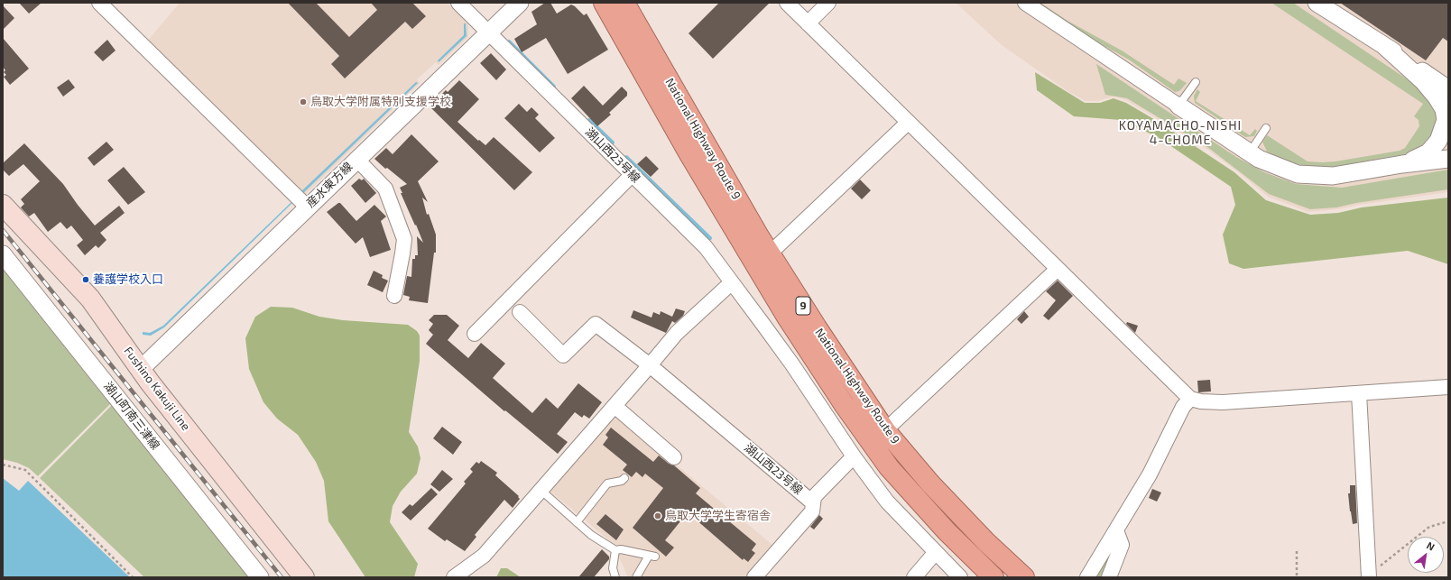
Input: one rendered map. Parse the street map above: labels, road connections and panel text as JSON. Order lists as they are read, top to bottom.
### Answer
{
  "streets": {
    "highway": ["National Highway Route 9", "9"],
    "main road": ["Fushino Kakuji Line"],
    "street": ["湖山西23号線", "産水東方線", "湖山町南三津線"]
  },
  "crossings": [
    ["湖山西23号線", "産水東方線"],
    ["産水東方線", "Fushino Kakuji Line"]
  ],
  "districts": ["KOYAMACHO-NISHI 4-CHOME"],
  "places": ["鳥取大学附属特別支援学校", "養護学校入口", "鳥取大学学生寄宿舎"],
  "north": "top right"
}
